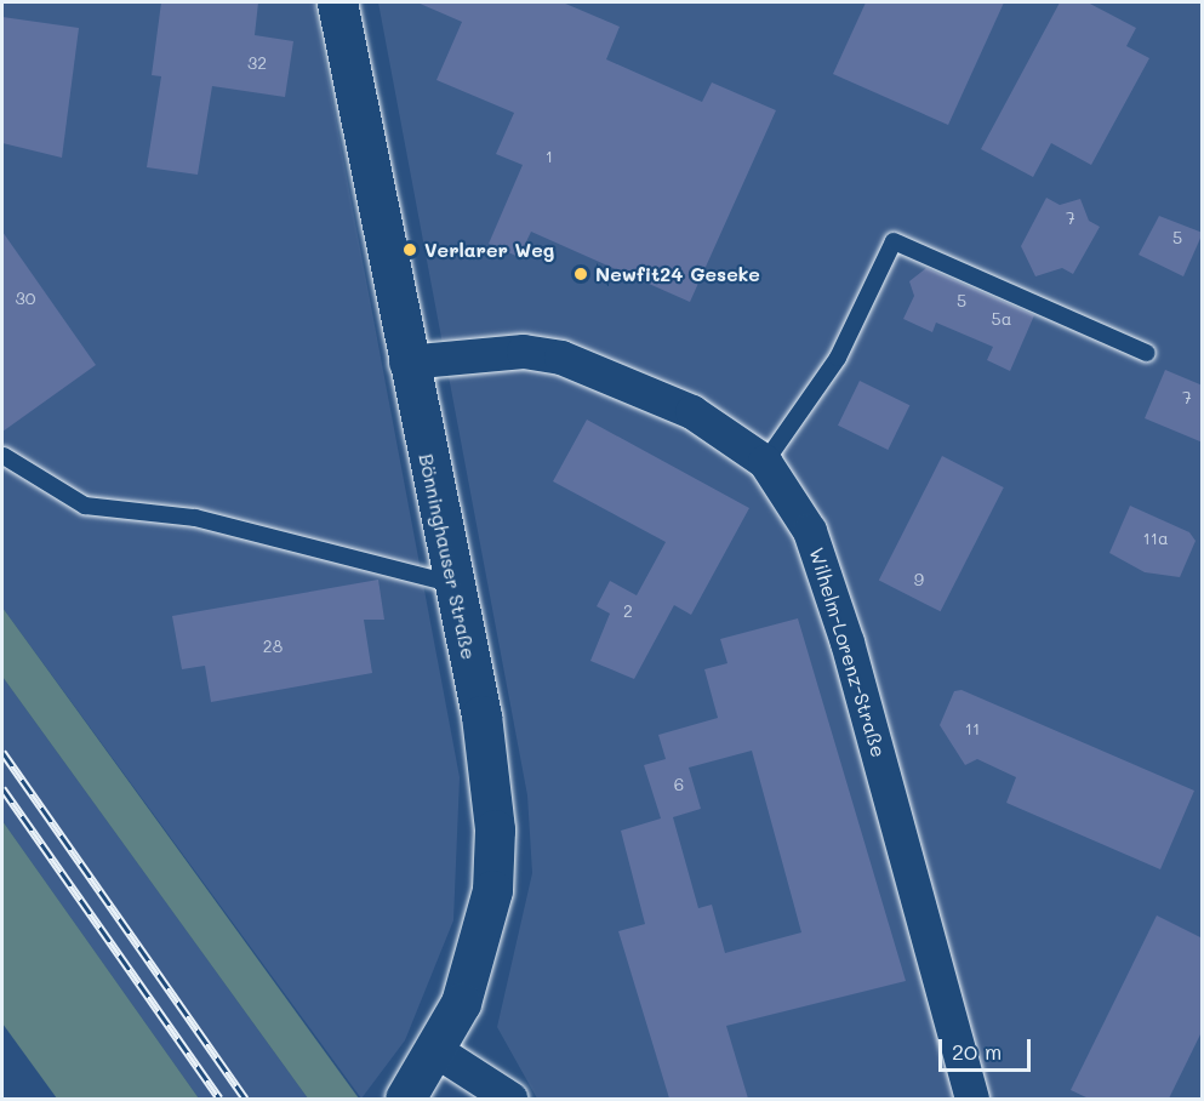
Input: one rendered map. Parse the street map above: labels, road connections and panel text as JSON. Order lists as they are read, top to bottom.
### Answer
{
  "streets": {
    "main road": ["Bönninghauser Straße"],
    "street": ["Wilhelm-Lorenz-Straße"]
  },
  "crossings": [
    ["Bönninghauser Straße", "Wilhelm-Lorenz-Straße"]
  ],
  "places": ["Verlarer Weg", "Newfit24 Geseke"],
  "house_numbers": [
    "32",
    "1",
    "7",
    "5",
    "30",
    "5",
    "5a",
    "7",
    "11a",
    "9",
    "2",
    "28",
    "11",
    "6"
  ],
  "scale_bar": "20 m"
}
